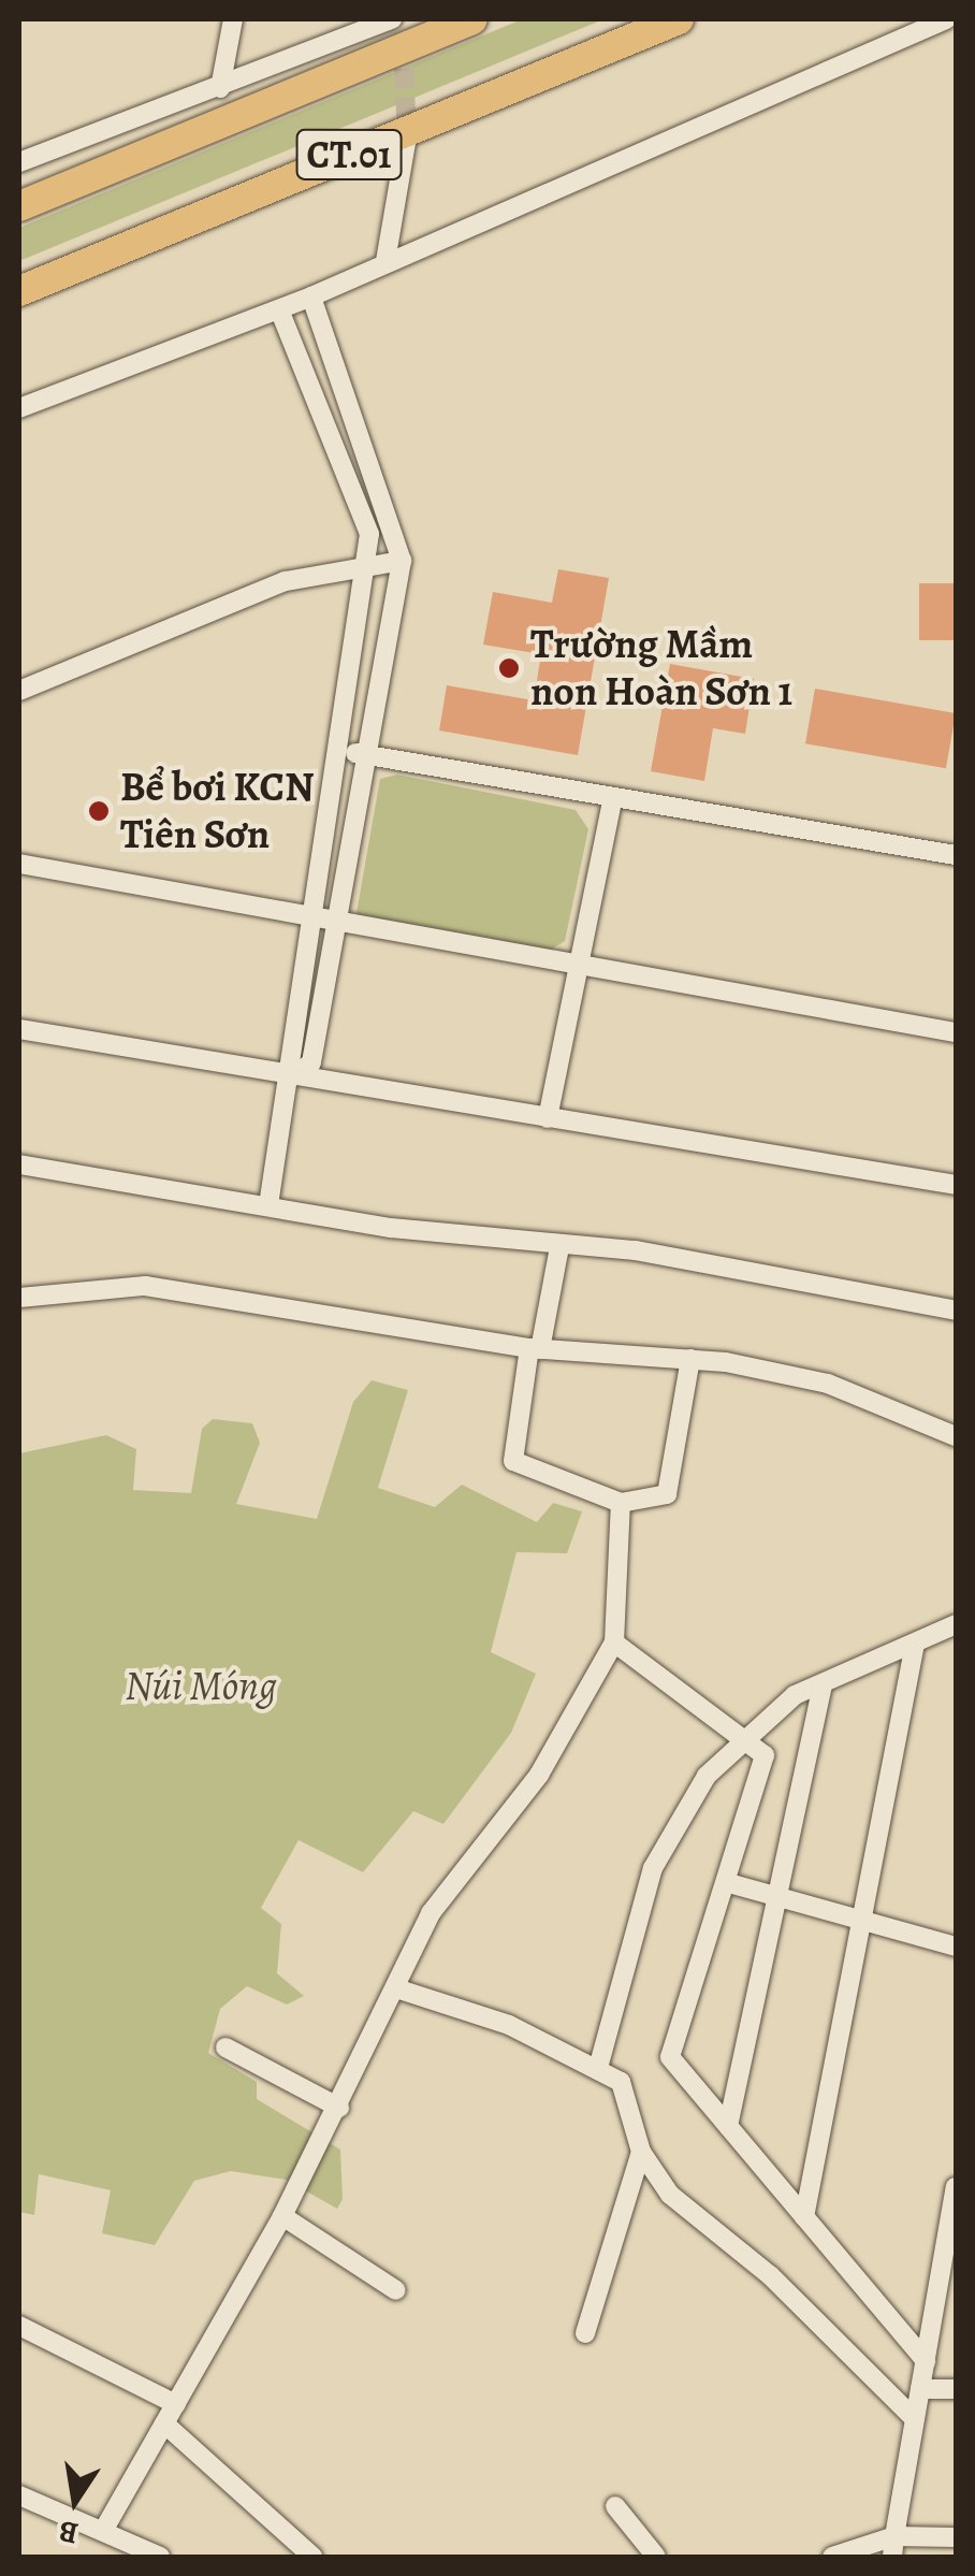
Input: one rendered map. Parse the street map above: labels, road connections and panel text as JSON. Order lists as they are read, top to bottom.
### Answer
{
  "streets": {
    "highway": ["CT.01"]
  },
  "parks": ["Núi Móng"],
  "places": ["Trường Mầm non Hoàn Sơn 1", "Bể bơi KCN Tiên Sơn"],
  "north": "bottom"
}
